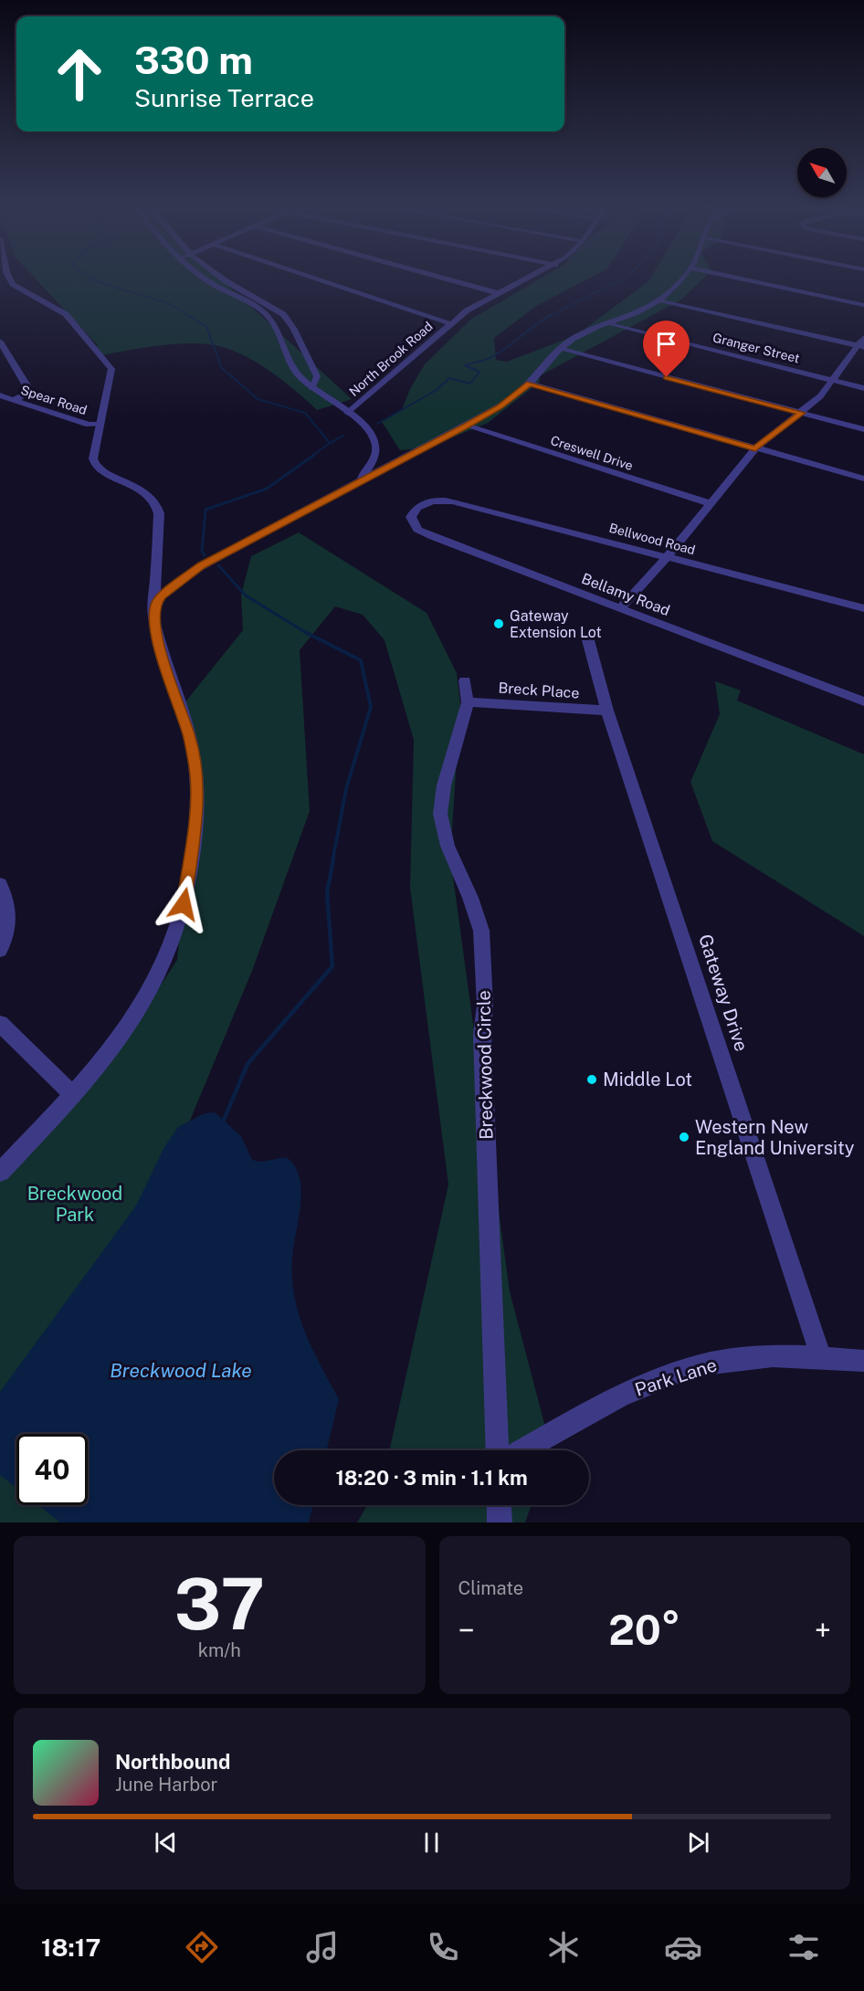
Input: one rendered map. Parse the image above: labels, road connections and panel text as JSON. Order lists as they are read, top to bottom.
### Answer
{
  "streets": {
    "street": [
      "Granger Street",
      "North Brook Road",
      "Spear Road",
      "Creswell Drive",
      "Bellwood Road",
      "Bellamy Road",
      "Breck Place",
      "Gateway Drive",
      "Breckwood Circle",
      "Park Lane"
    ]
  },
  "crossings": [
    ["Bellwood Road", "Bellamy Road"],
    ["Breck Place", "Gateway Drive"],
    ["Breck Place", "Breckwood Circle"],
    ["Gateway Drive", "Park Lane"]
  ],
  "water": ["Breckwood Lake"],
  "parks": ["Breckwood Park"],
  "places": ["Gateway Extension Lot", "Middle Lot", "Western New England University"],
  "north": "top left",
  "page": {
    "turn": ["330 m", "Sunrise Terrace"],
    "limit": "40",
    "trip": "18:20 · 3 min · 1.1 km",
    "tile": [
      ["37", "km/h"],
      "Climate"
    ],
    "heat": ["−", "20°", "+"],
    "song": ["Northbound", "June Harbor"],
    "tabs": "18:17"
  }
}
